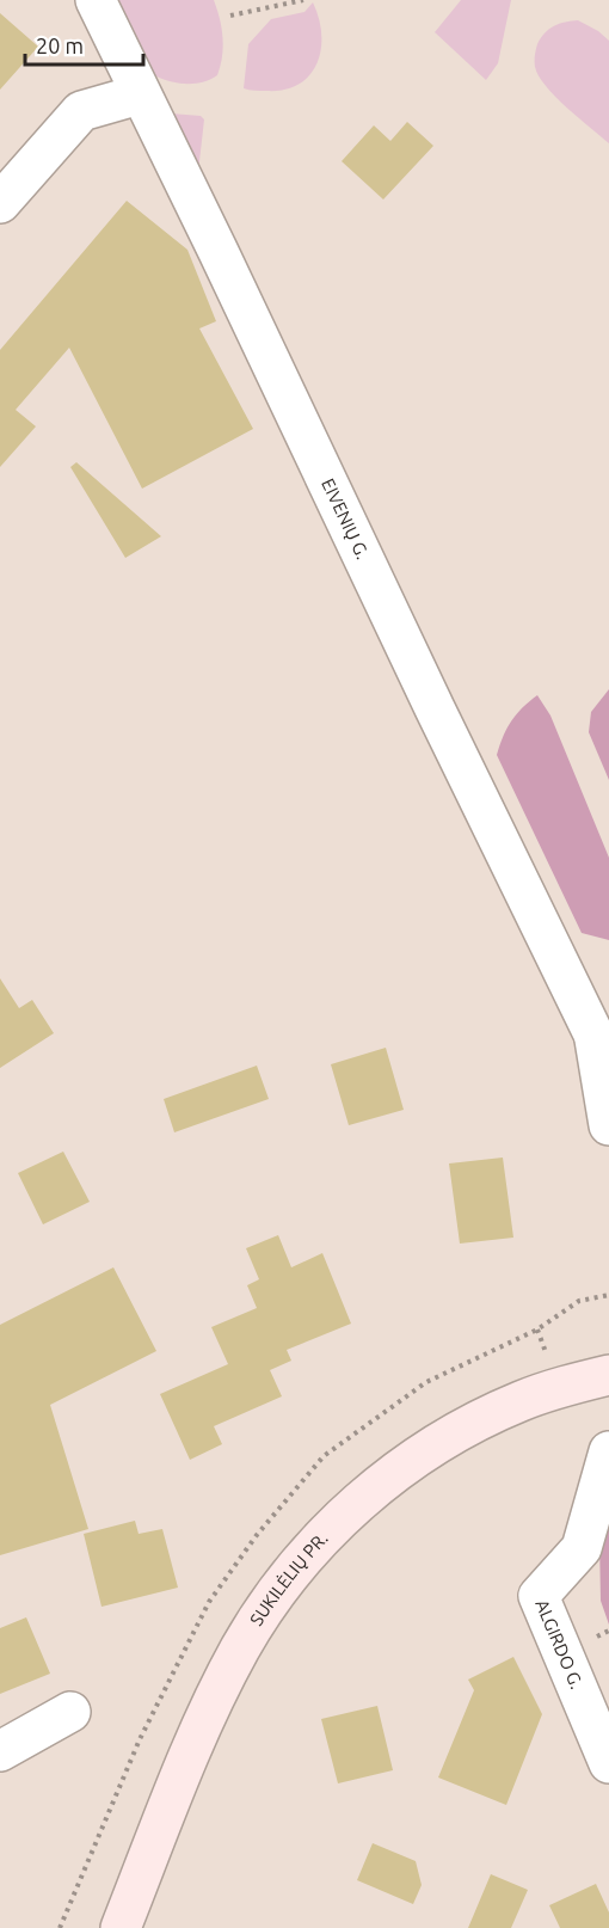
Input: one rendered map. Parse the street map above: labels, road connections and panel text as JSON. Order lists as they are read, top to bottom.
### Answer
{
  "streets": {
    "main road": ["SUKILĖLIŲ PR."],
    "street": ["EIVENIŲ G.", "ALGIRDO G."]
  },
  "scale_bar": "20 m"
}
